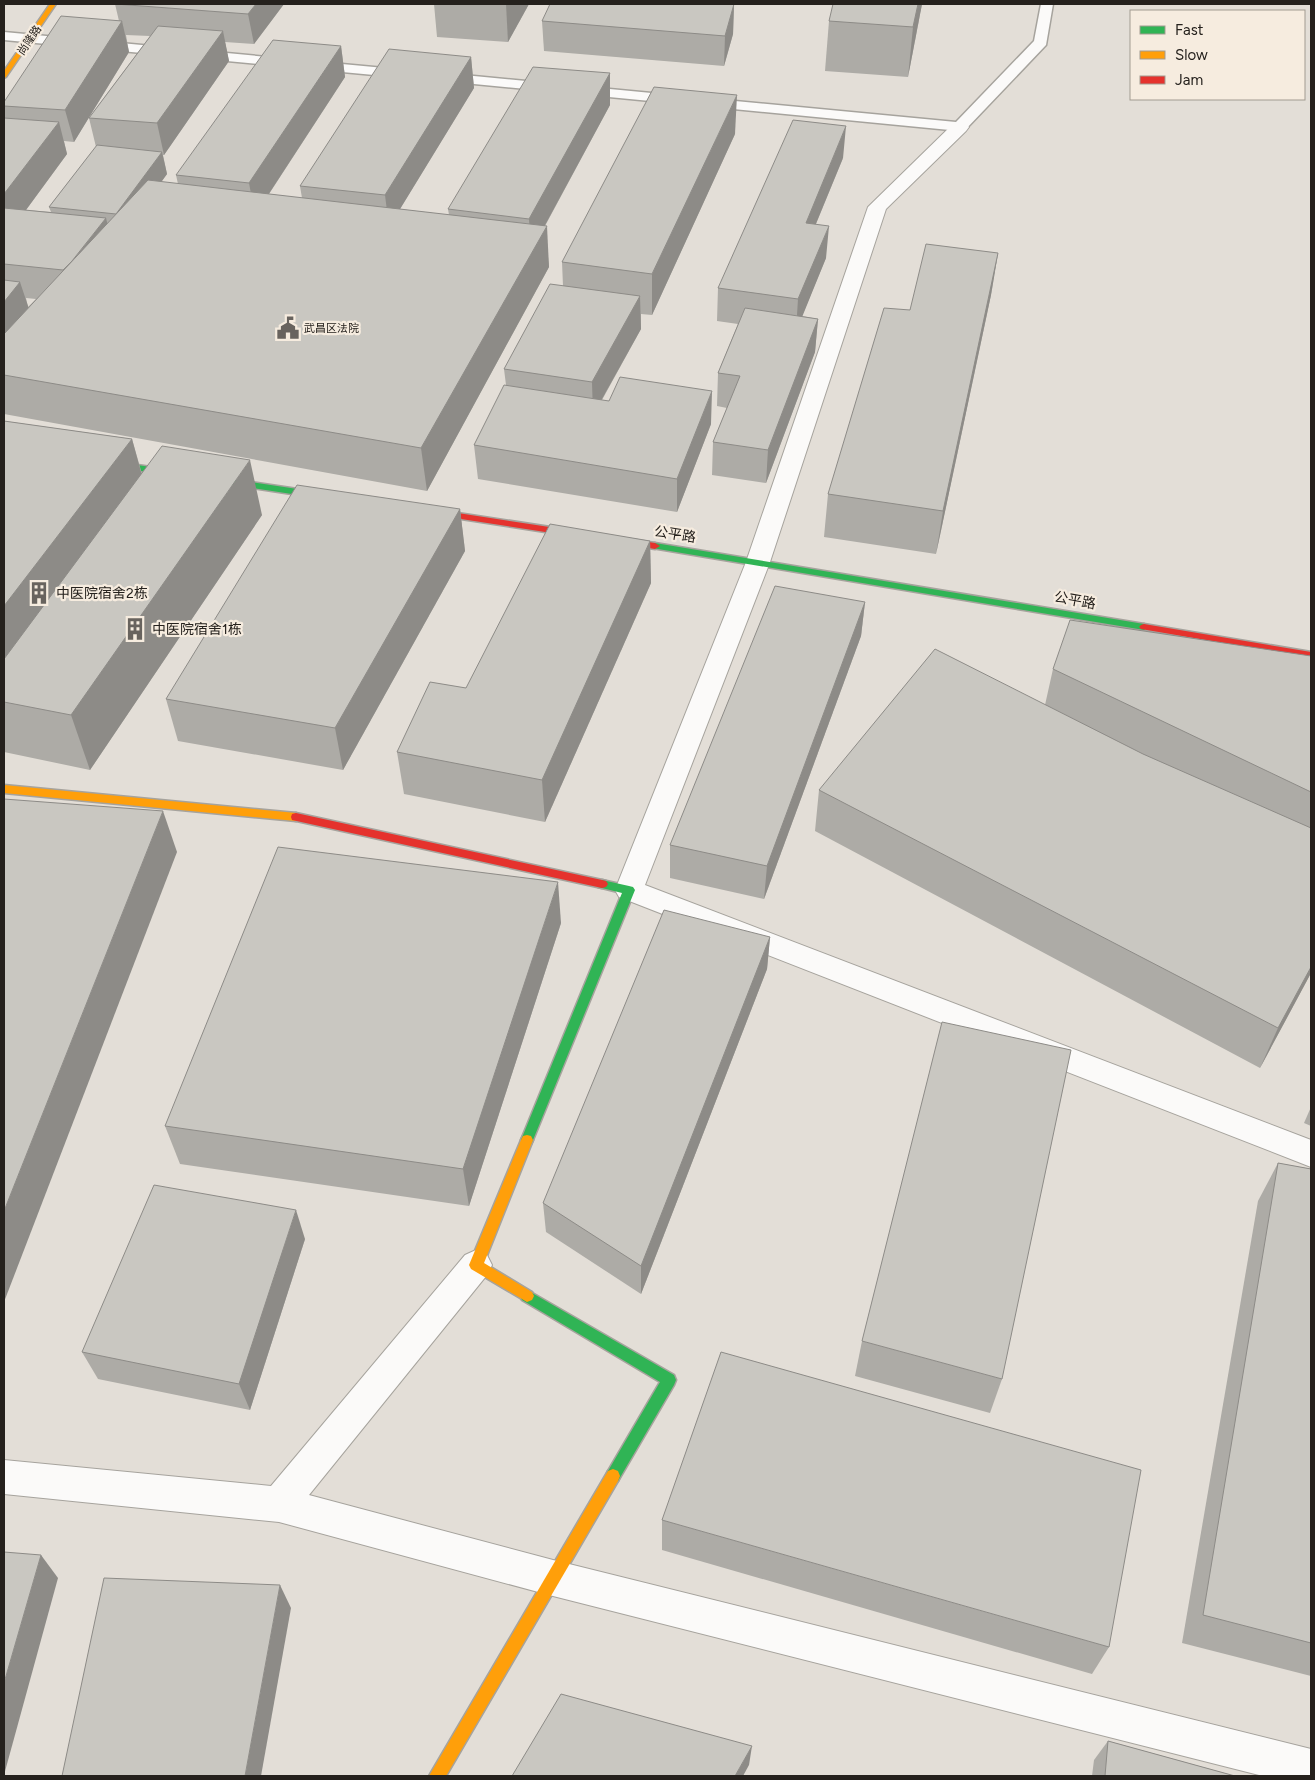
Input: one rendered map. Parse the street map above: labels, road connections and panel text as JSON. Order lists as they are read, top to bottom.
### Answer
{
  "streets": {
    "street": ["尚隆路", "公平路"]
  },
  "places": {
    "public building": ["武昌区法院"],
    "building": ["中医院宿舍2栋", "中医院宿舍1栋"]
  },
  "legend": ["Fast", "Slow", "Jam"]
}
